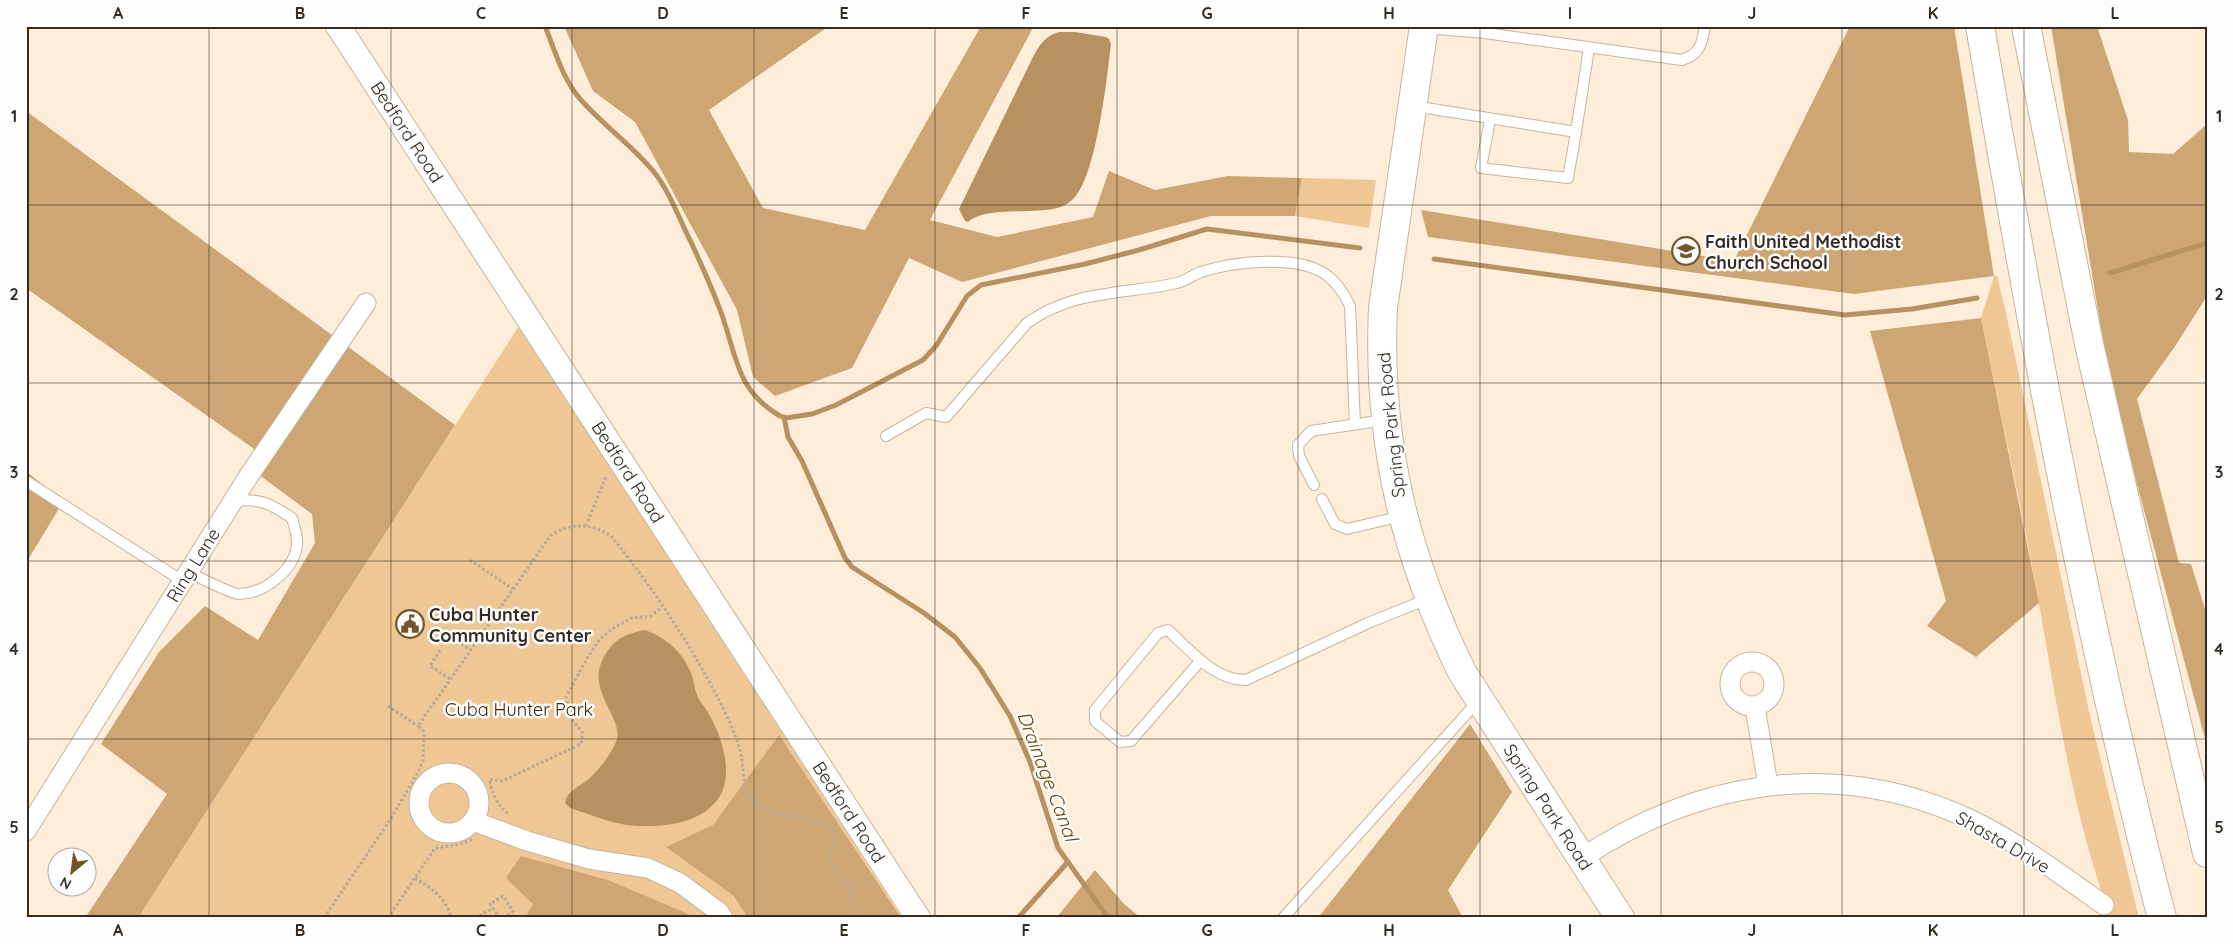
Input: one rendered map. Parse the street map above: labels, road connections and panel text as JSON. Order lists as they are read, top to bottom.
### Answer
{
  "streets": {
    "main road": ["Spring Park Road"],
    "street": ["Bedford Road", "Ring Lane", "Shasta Drive"]
  },
  "crossings": [
    ["Spring Park Road", "Shasta Drive"]
  ],
  "water": ["Drainage Canal"],
  "parks": ["Cuba Hunter Park"],
  "places": {
    "school or university": ["Faith United Methodist Church School"],
    "public building": ["Cuba Hunter Community Center"]
  },
  "north": "bottom left",
  "grid": {
    "columns": [
      "A",
      "B",
      "C",
      "D",
      "E",
      "F",
      "G",
      "H",
      "I",
      "J",
      "K",
      "L"
    ],
    "rows": [
      "1",
      "2",
      "3",
      "4",
      "5"
    ]
  }
}
